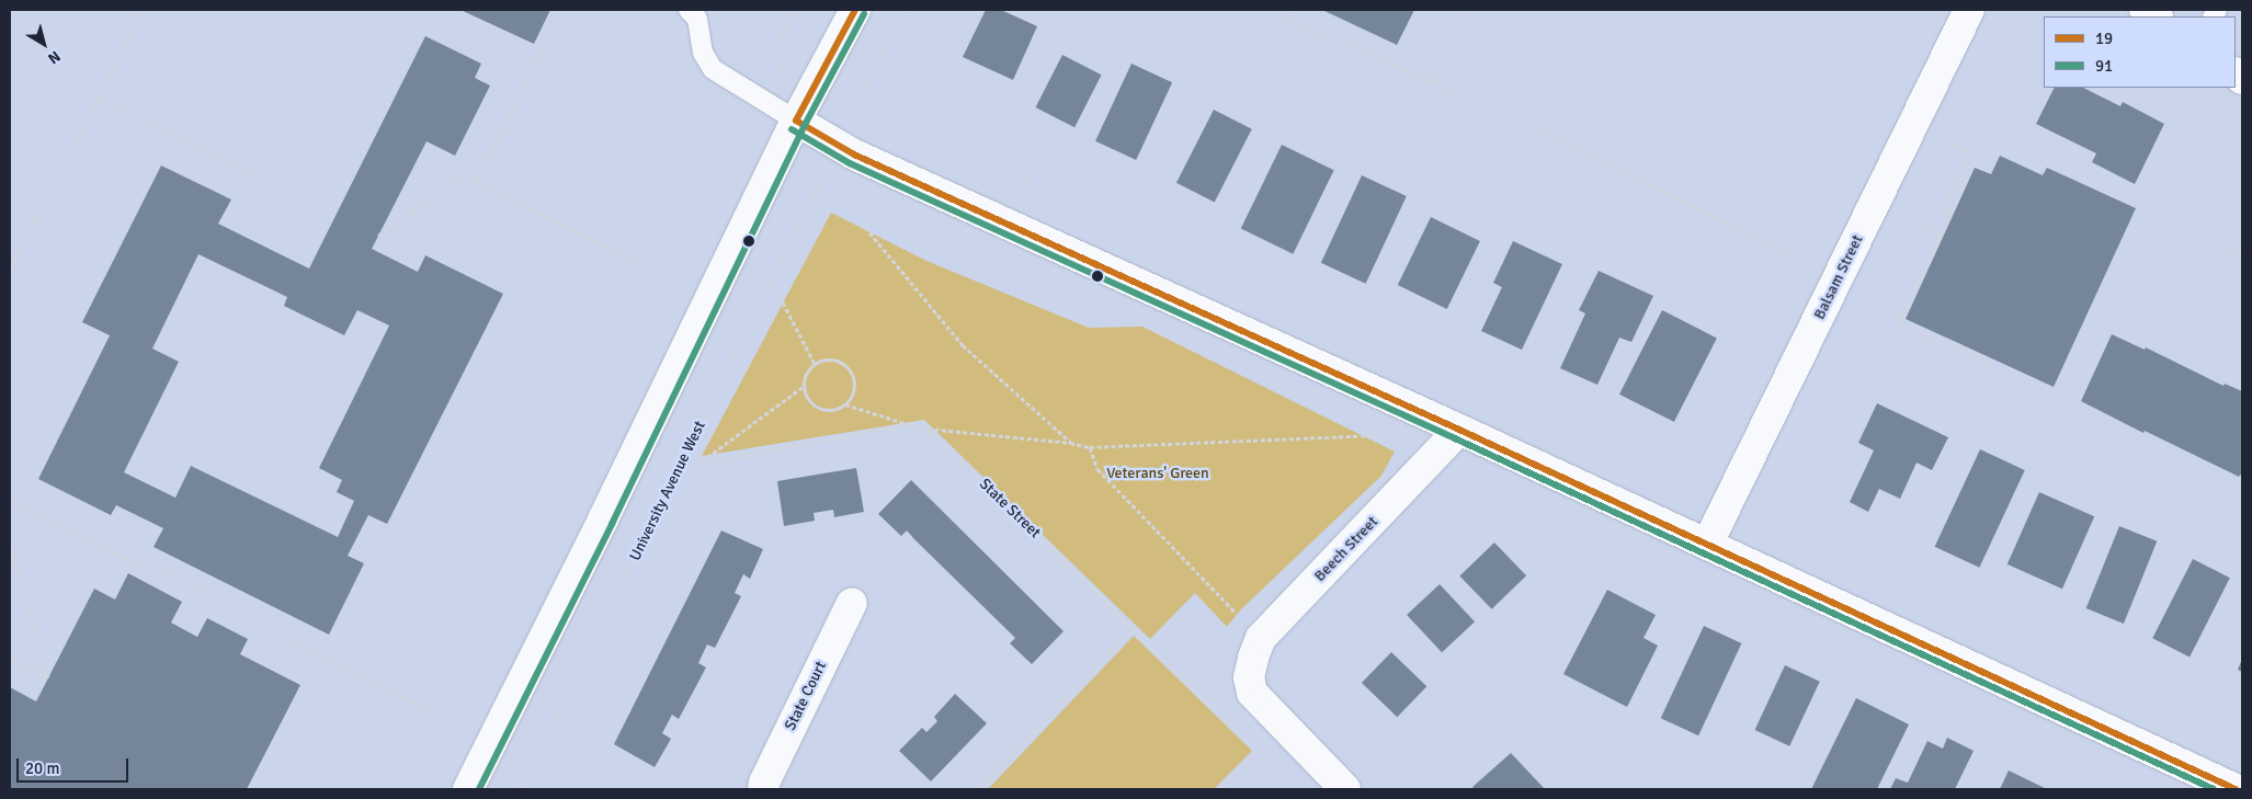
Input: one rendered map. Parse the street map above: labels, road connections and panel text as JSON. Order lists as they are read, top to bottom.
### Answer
{
  "streets": {
    "street": ["Balsam Street", "Beech Street", "State Court"],
    "path": ["University Avenue West", "State Street"]
  },
  "parks": ["Veterans' Green"],
  "lines": ["transit line 19", "transit line 91"],
  "legend": ["19", "91"],
  "scale_bar": "20 m",
  "north": "bottom right"
}
